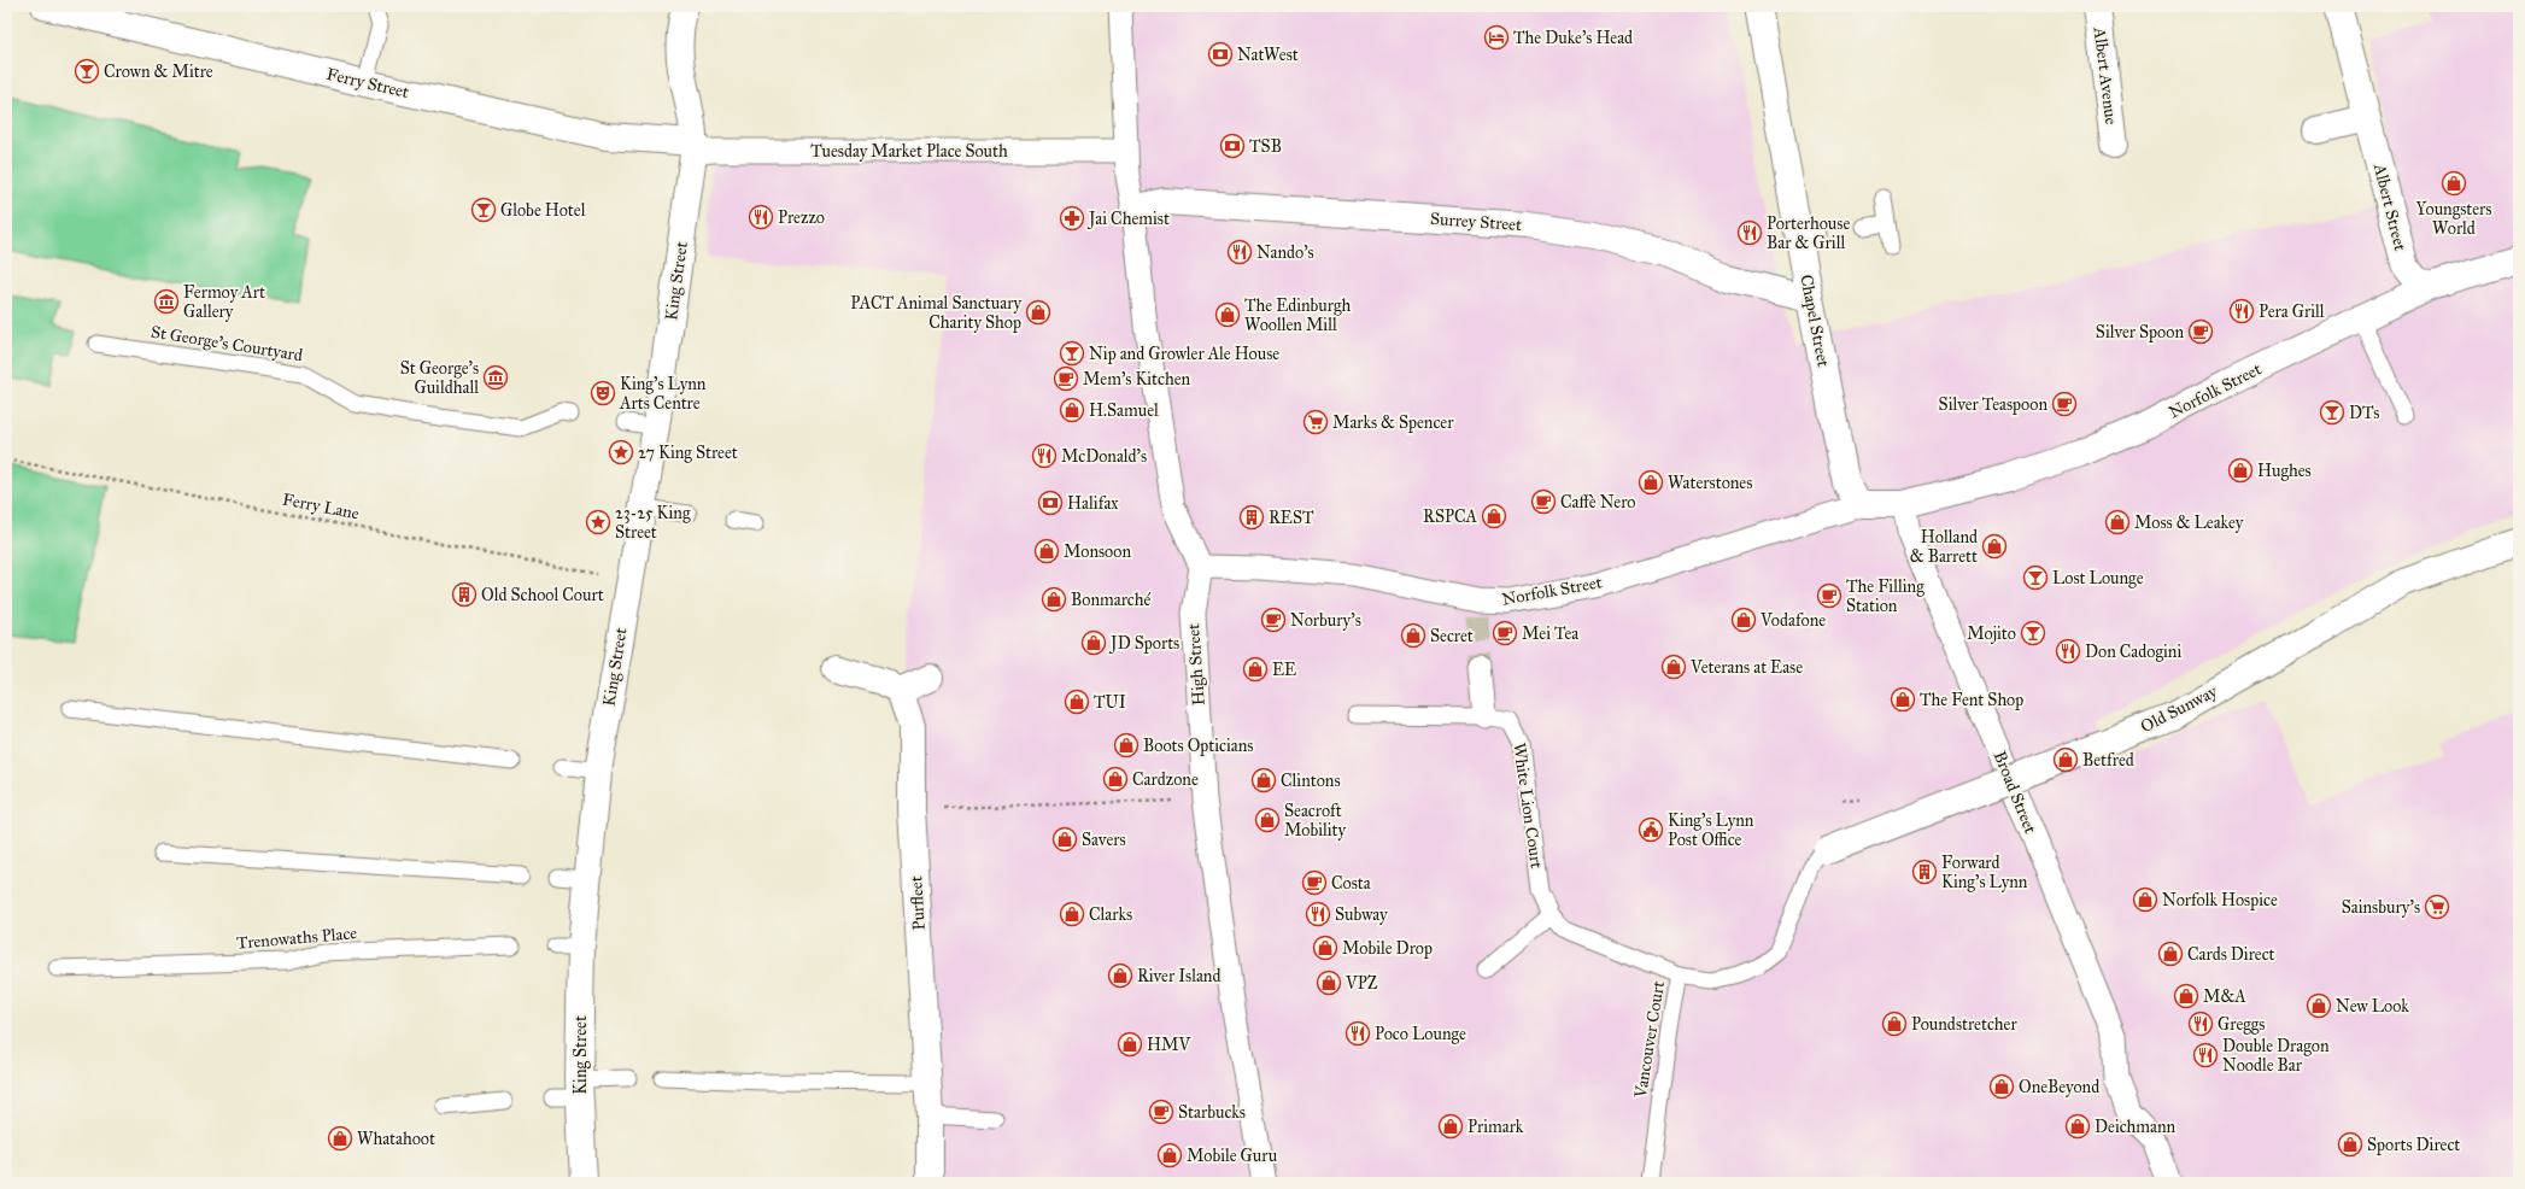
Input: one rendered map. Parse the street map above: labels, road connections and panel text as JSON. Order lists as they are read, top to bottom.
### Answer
{
  "streets": {
    "street": [
      "Albert Avenue",
      "Ferry Street",
      "Tuesday Market Place South",
      "Albert Street",
      "Surrey Street",
      "King Street",
      "Chapel Street",
      "Norfolk Street",
      "High Street",
      "Old Sunway",
      "Broad Street",
      "Purfleet"
    ],
    "lane": [
      "St George's Courtyard",
      "White Lion Court",
      "Trenowaths Place",
      "Vancouver Court"
    ],
    "path": ["Ferry Lane"]
  },
  "crossings": [
    ["Ferry Street", "Tuesday Market Place South"],
    ["Ferry Street", "King Street"],
    ["Tuesday Market Place South", "King Street"],
    ["Albert Street", "Norfolk Street"],
    ["Surrey Street", "Chapel Street"],
    ["King Street", "Ferry Lane"],
    ["Chapel Street", "Norfolk Street"],
    ["Norfolk Street", "High Street"],
    ["Norfolk Street", "Broad Street"],
    ["Old Sunway", "Vancouver Court"],
    ["White Lion Court", "Vancouver Court"]
  ],
  "places": {
    "hotel": ["The Duke's Head"],
    "bank": ["NatWest", "TSB", "Halifax"],
    "bar": [
      "Crown & Mitre",
      "Globe Hotel",
      "Nip and Growler Ale House",
      "DTs",
      "Lost Lounge",
      "Mojito"
    ],
    "shop": [
      "Youngsters World",
      "PACT Animal Sanctuary Charity Shop",
      "The Edinburgh Woollen Mill",
      "H.Samuel",
      "Hughes",
      "Waterstones",
      "RSPCA",
      "Moss & Leakey",
      "Holland & Barrett",
      "Monsoon",
      "Bonmarché",
      "Vodafone",
      "Secret",
      "JD Sports",
      "Veterans at Ease",
      "EE",
      "The Fent Shop",
      "TUI",
      "Boots Opticians",
      "Betfred",
      "Cardzone",
      "Clintons",
      "Seacroft Mobility",
      "Savers",
      "Norfolk Hospice",
      "Clarks",
      "Mobile Drop",
      "Cards Direct",
      "River Island",
      "VPZ",
      "M&A",
      "New Look",
      "Poundstretcher",
      "HMV",
      "OneBeyond",
      "Primark",
      "Deichmann",
      "Whatahoot",
      "Sports Direct",
      "Mobile Guru"
    ],
    "restaurant": [
      "Prezzo",
      "Porterhouse Bar & Grill",
      "Nando's",
      "Pera Grill",
      "McDonald's",
      "Don Cadogini",
      "Subway",
      "Greggs",
      "Poco Lounge",
      "Double Dragon Noodle Bar"
    ],
    "pharmacy": ["Jai Chemist"],
    "museum": ["Fermoy Art Gallery", "St George's Guildhall"],
    "cafe": [
      "Silver Spoon",
      "Mem's Kitchen",
      "Silver Teaspoon",
      "Caffè Nero",
      "The Filling Station",
      "Norbury's",
      "Mei Tea",
      "Costa",
      "Starbucks"
    ],
    "theatre": ["King's Lynn Arts Centre"],
    "supermarket": ["Marks & Spencer", "Sainsbury's"],
    "place": ["27 King Street", "23-25 King Street"],
    "building": ["REST", "Old School Court", "Forward King's Lynn"],
    "public building": ["King's Lynn Post Office"]
  }
}
